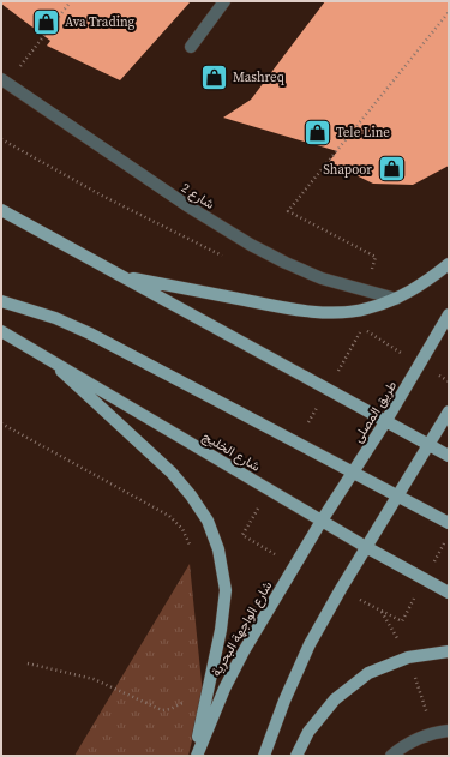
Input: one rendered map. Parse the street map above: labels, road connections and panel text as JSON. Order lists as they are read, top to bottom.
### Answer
{
  "streets": {
    "main road": ["طريق المصلى", "شارع الخليج", "شارع الواجهة البحرية"],
    "street": ["شارع 2"]
  },
  "crossings": [
    ["طريق المصلى", "شارع الخليج"],
    ["طريق المصلى", "شارع الواجهة البحرية"],
    ["شارع الخليج", "شارع الواجهة البحرية"]
  ],
  "places": {
    "shop": [
      "Ava Trading",
      "Mashreq",
      "Tele Line",
      "Shapoor"
    ]
  }
}
